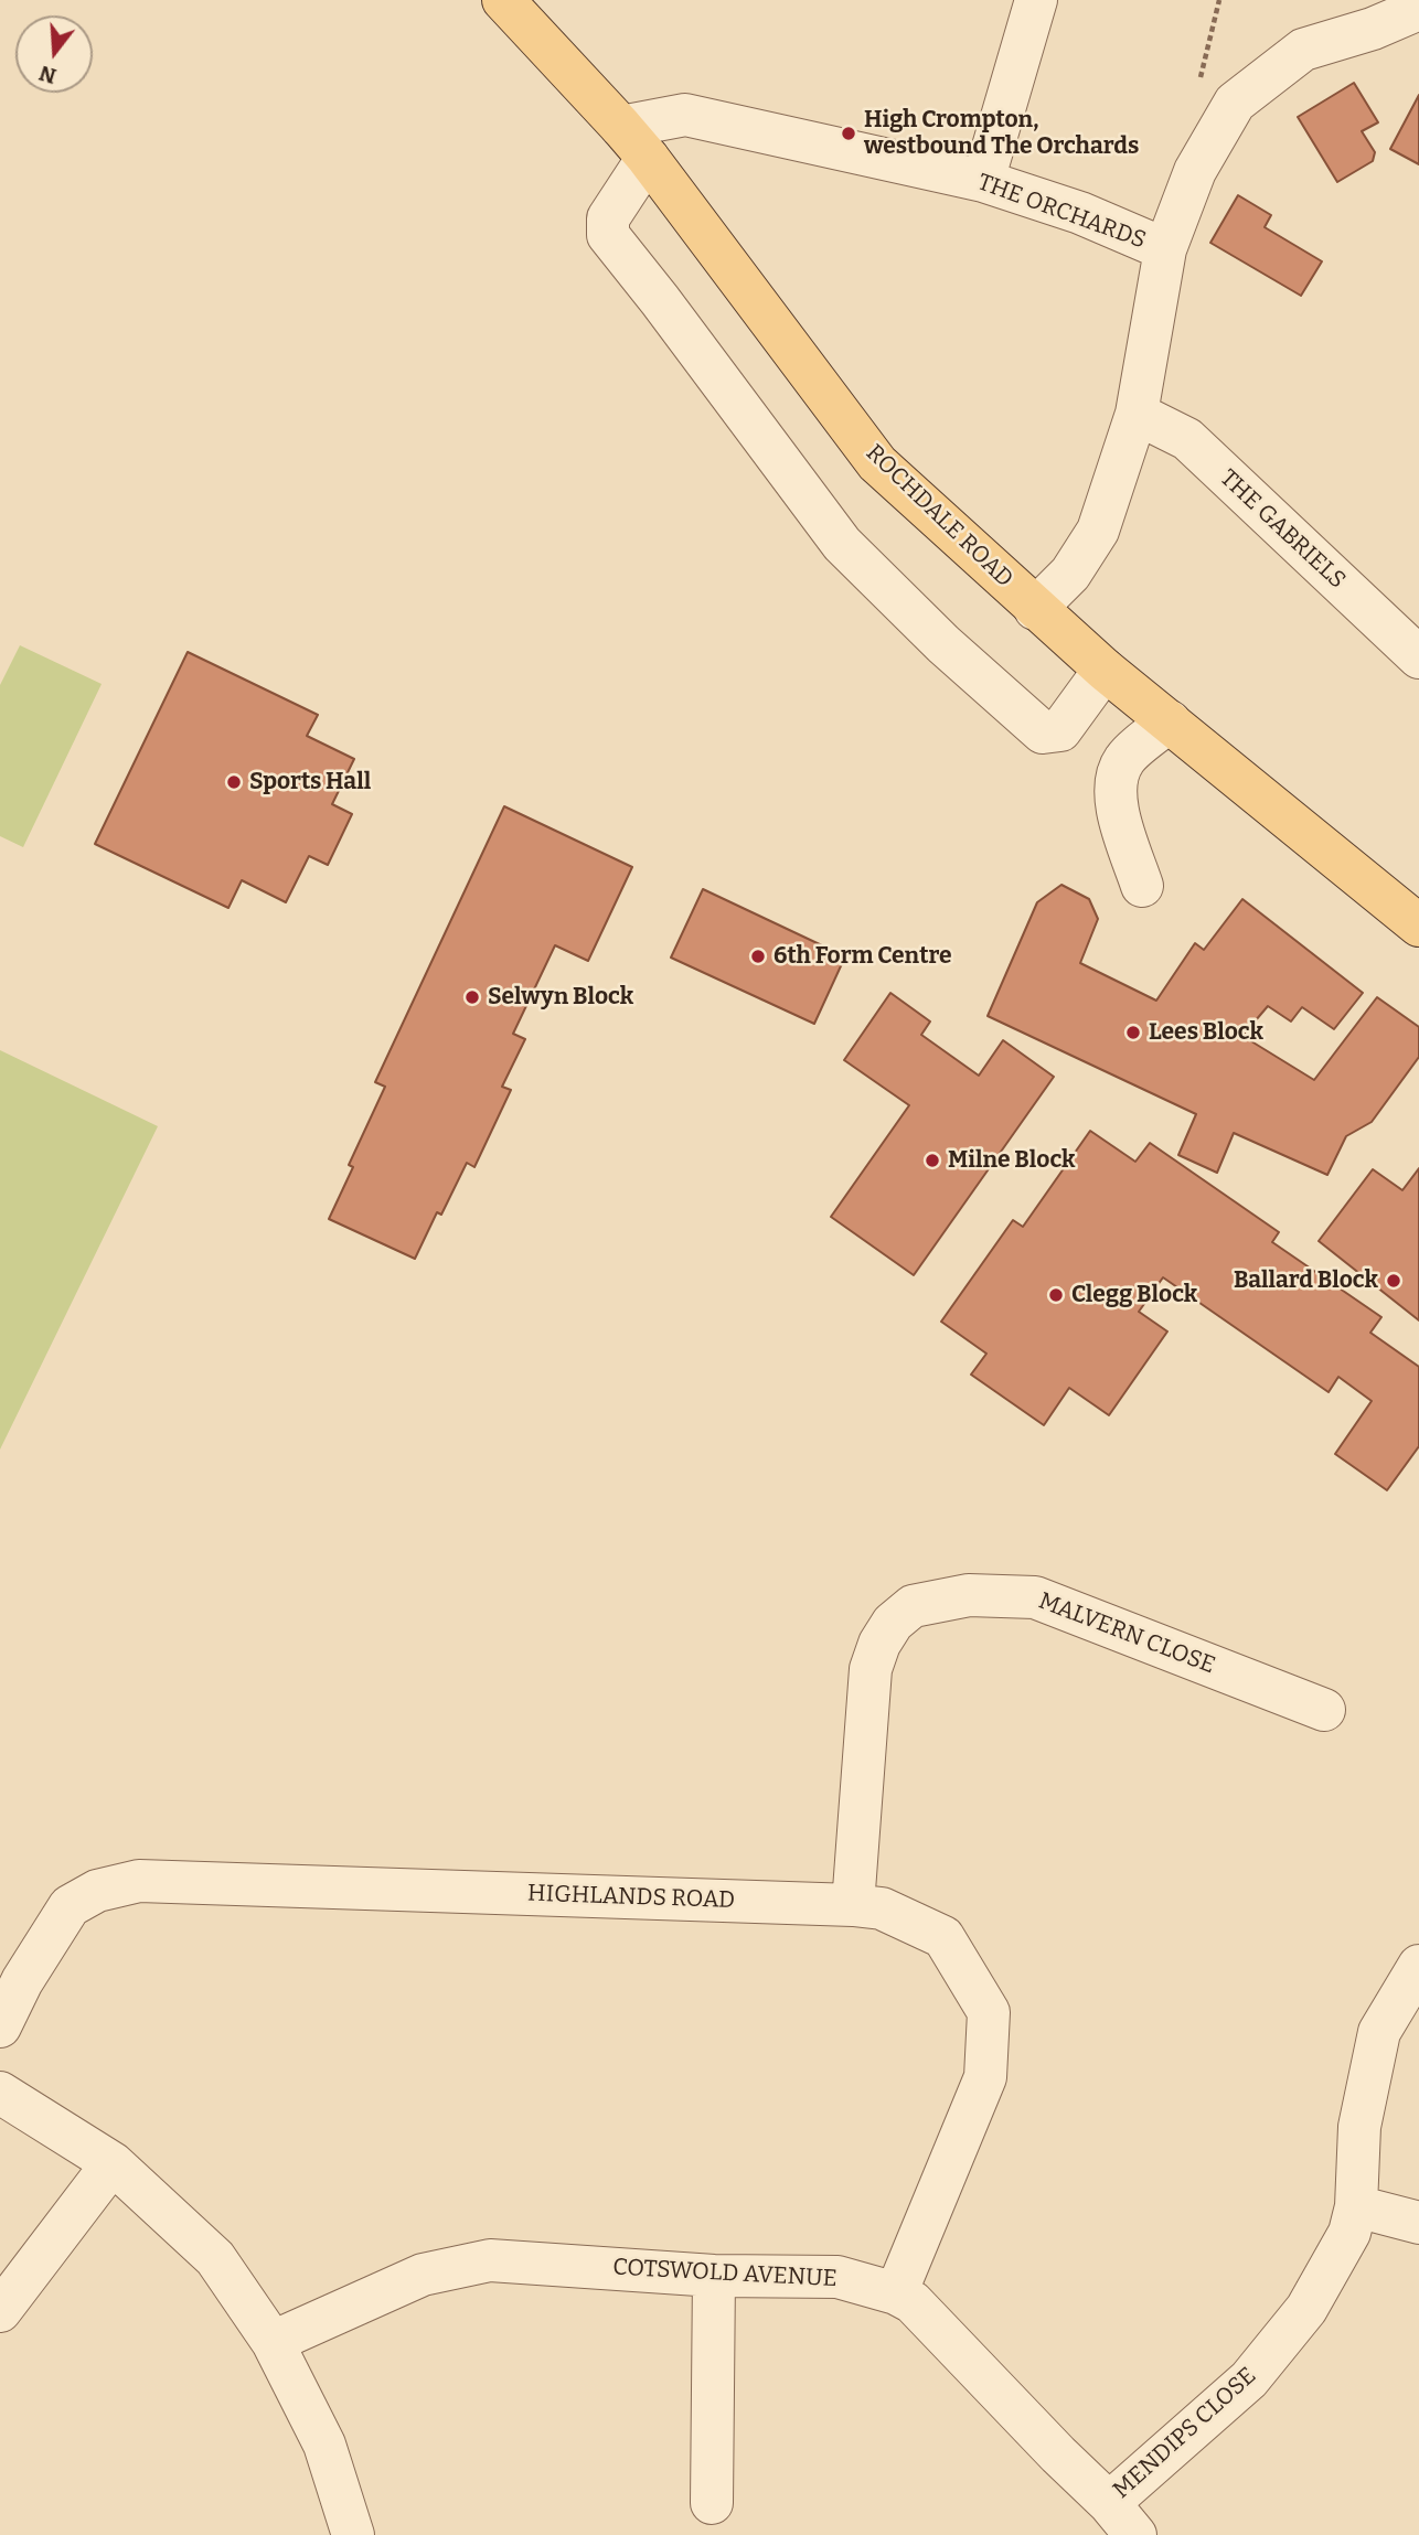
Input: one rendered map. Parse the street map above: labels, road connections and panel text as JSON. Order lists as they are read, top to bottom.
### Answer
{
  "streets": {
    "main road": ["ROCHDALE ROAD"],
    "street": [
      "THE ORCHARDS",
      "THE GABRIELS",
      "MALVERN CLOSE",
      "HIGHLANDS ROAD",
      "COTSWOLD AVENUE",
      "MENDIPS CLOSE"
    ]
  },
  "crossings": [
    ["THE ORCHARDS", "ROCHDALE ROAD"],
    ["THE ORCHARDS", "THE GABRIELS"],
    ["MALVERN CLOSE", "HIGHLANDS ROAD"],
    ["HIGHLANDS ROAD", "COTSWOLD AVENUE"],
    ["COTSWOLD AVENUE", "MENDIPS CLOSE"]
  ],
  "places": [
    "High Crompton, westbound The Orchards",
    "Sports Hall",
    "6th Form Centre",
    "Selwyn Block",
    "Lees Block",
    "Milne Block",
    "Ballard Block",
    "Clegg Block"
  ],
  "north": "bottom"
}
